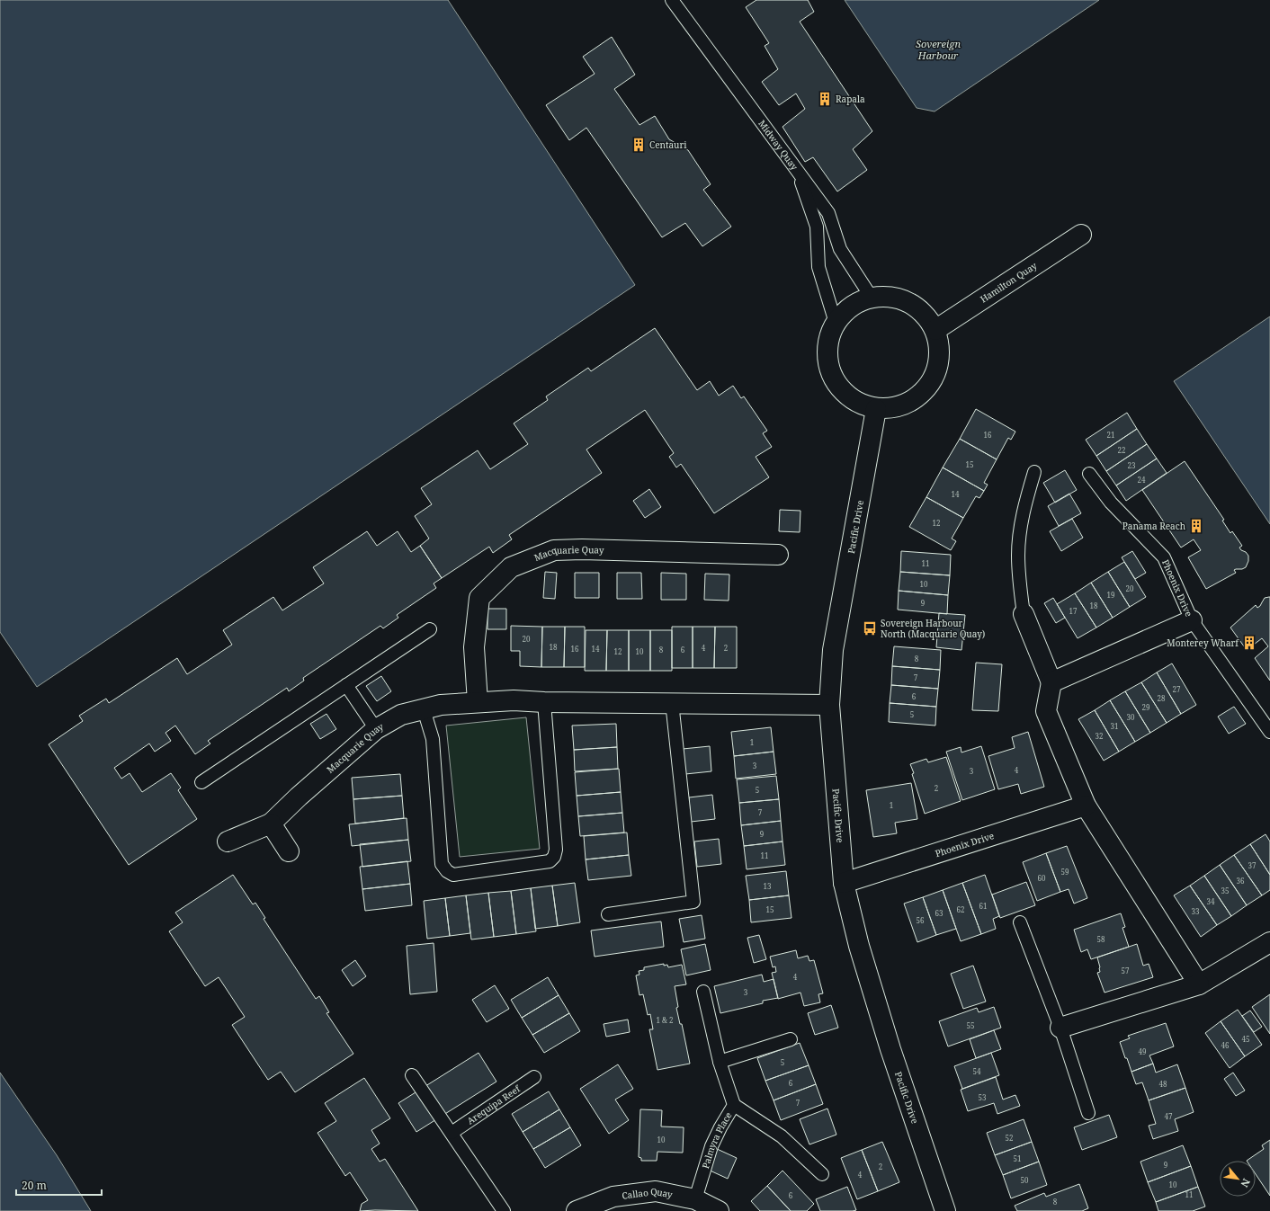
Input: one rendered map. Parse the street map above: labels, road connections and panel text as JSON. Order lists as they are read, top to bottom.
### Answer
{
  "streets": {
    "street": [
      "Hamilton Quay",
      "Pacific Drive",
      "Macquarie Quay",
      "Phoenix Drive",
      "Callao Quay"
    ],
    "lane": ["Midway Quay", "Arequipa Reef", "Palmyra Place"]
  },
  "crossings": [
    ["Midway Quay", "Hamilton Quay"],
    ["Midway Quay", "Pacific Drive"],
    ["Hamilton Quay", "Pacific Drive"],
    ["Pacific Drive", "Macquarie Quay"],
    ["Pacific Drive", "Phoenix Drive"],
    ["Palmyra Place", "Callao Quay"]
  ],
  "water": ["Sovereign Harbour"],
  "places": {
    "building": [
      "Rapala",
      "Centauri",
      "Panama Reach",
      "Monterey Wharf"
    ],
    "bus stop": ["Sovereign Harbour North (Macquarie Quay)"]
  },
  "house_numbers": [
    "16",
    "21",
    "22",
    "15",
    "23",
    "24",
    "14",
    "12",
    "11",
    "10",
    "20",
    "19",
    "9",
    "18",
    "17",
    "20",
    "18",
    "4",
    "2",
    "16",
    "14",
    "8",
    "6",
    "12",
    "10",
    "8",
    "7",
    "27",
    "6",
    "28",
    "29",
    "5",
    "30",
    "31",
    "32",
    "1",
    "3",
    "4",
    "3",
    "2",
    "5",
    "1",
    "7",
    "9",
    "11",
    "37",
    "59",
    "60",
    "36",
    "13",
    "35",
    "34",
    "61",
    "15",
    "62",
    "33",
    "63",
    "56",
    "58",
    "57",
    "4",
    "3",
    "1 & 2",
    "55",
    "45",
    "46",
    "49",
    "5",
    "54",
    "6",
    "48",
    "53",
    "7",
    "47",
    "52",
    "10",
    "51",
    "9",
    "2",
    "4",
    "50",
    "10",
    "11",
    "6",
    "8"
  ],
  "scale_bar": "20 m",
  "north": "bottom right"
}
